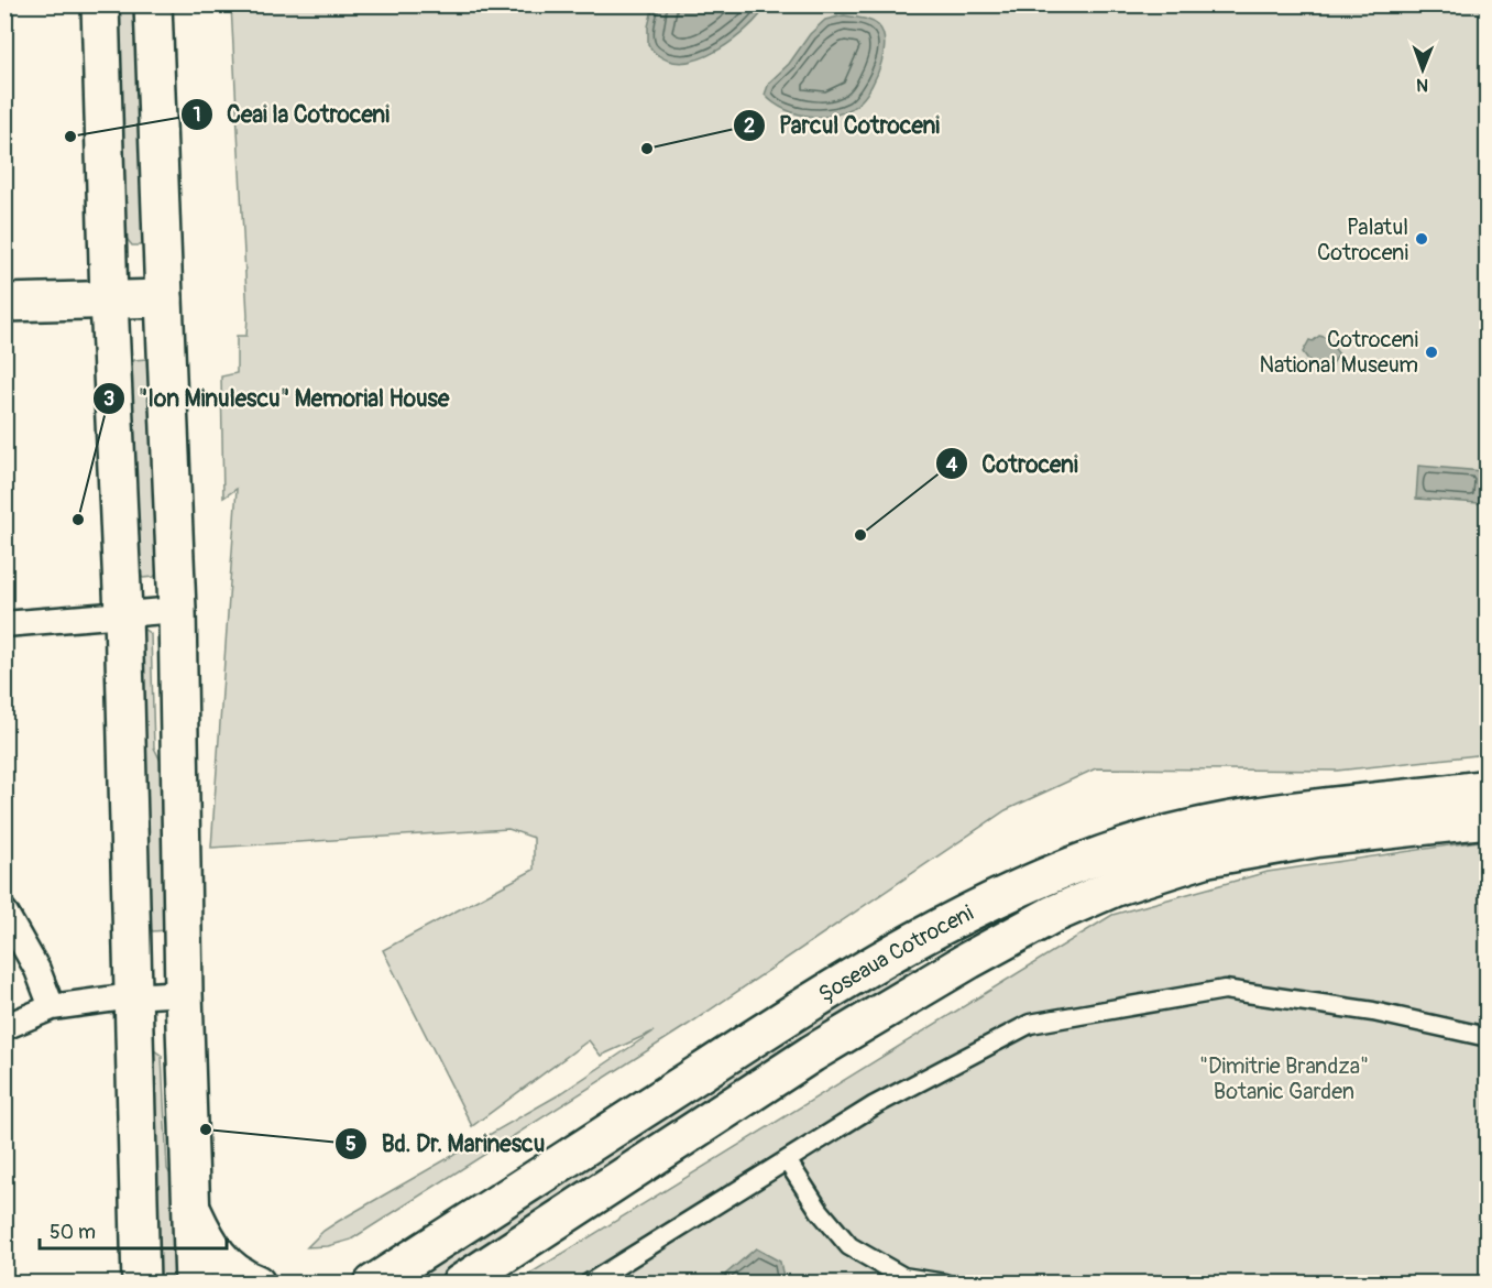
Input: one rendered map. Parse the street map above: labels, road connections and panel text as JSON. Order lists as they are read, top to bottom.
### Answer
{
  "streets": {
    "main road": ["Șoseaua Cotroceni"]
  },
  "parks": ["\"Dimitrie Brandza\" Botanic Garden"],
  "places": [
    "Ceai la Cotroceni",
    "Parcul Cotroceni",
    "Palatul Cotroceni",
    "Cotroceni National Museum",
    "\"Ion Minulescu\" Memorial House",
    "Cotroceni",
    "Bd. Dr. Marinescu"
  ],
  "scale_bar": "50 m",
  "north": "bottom"
}
